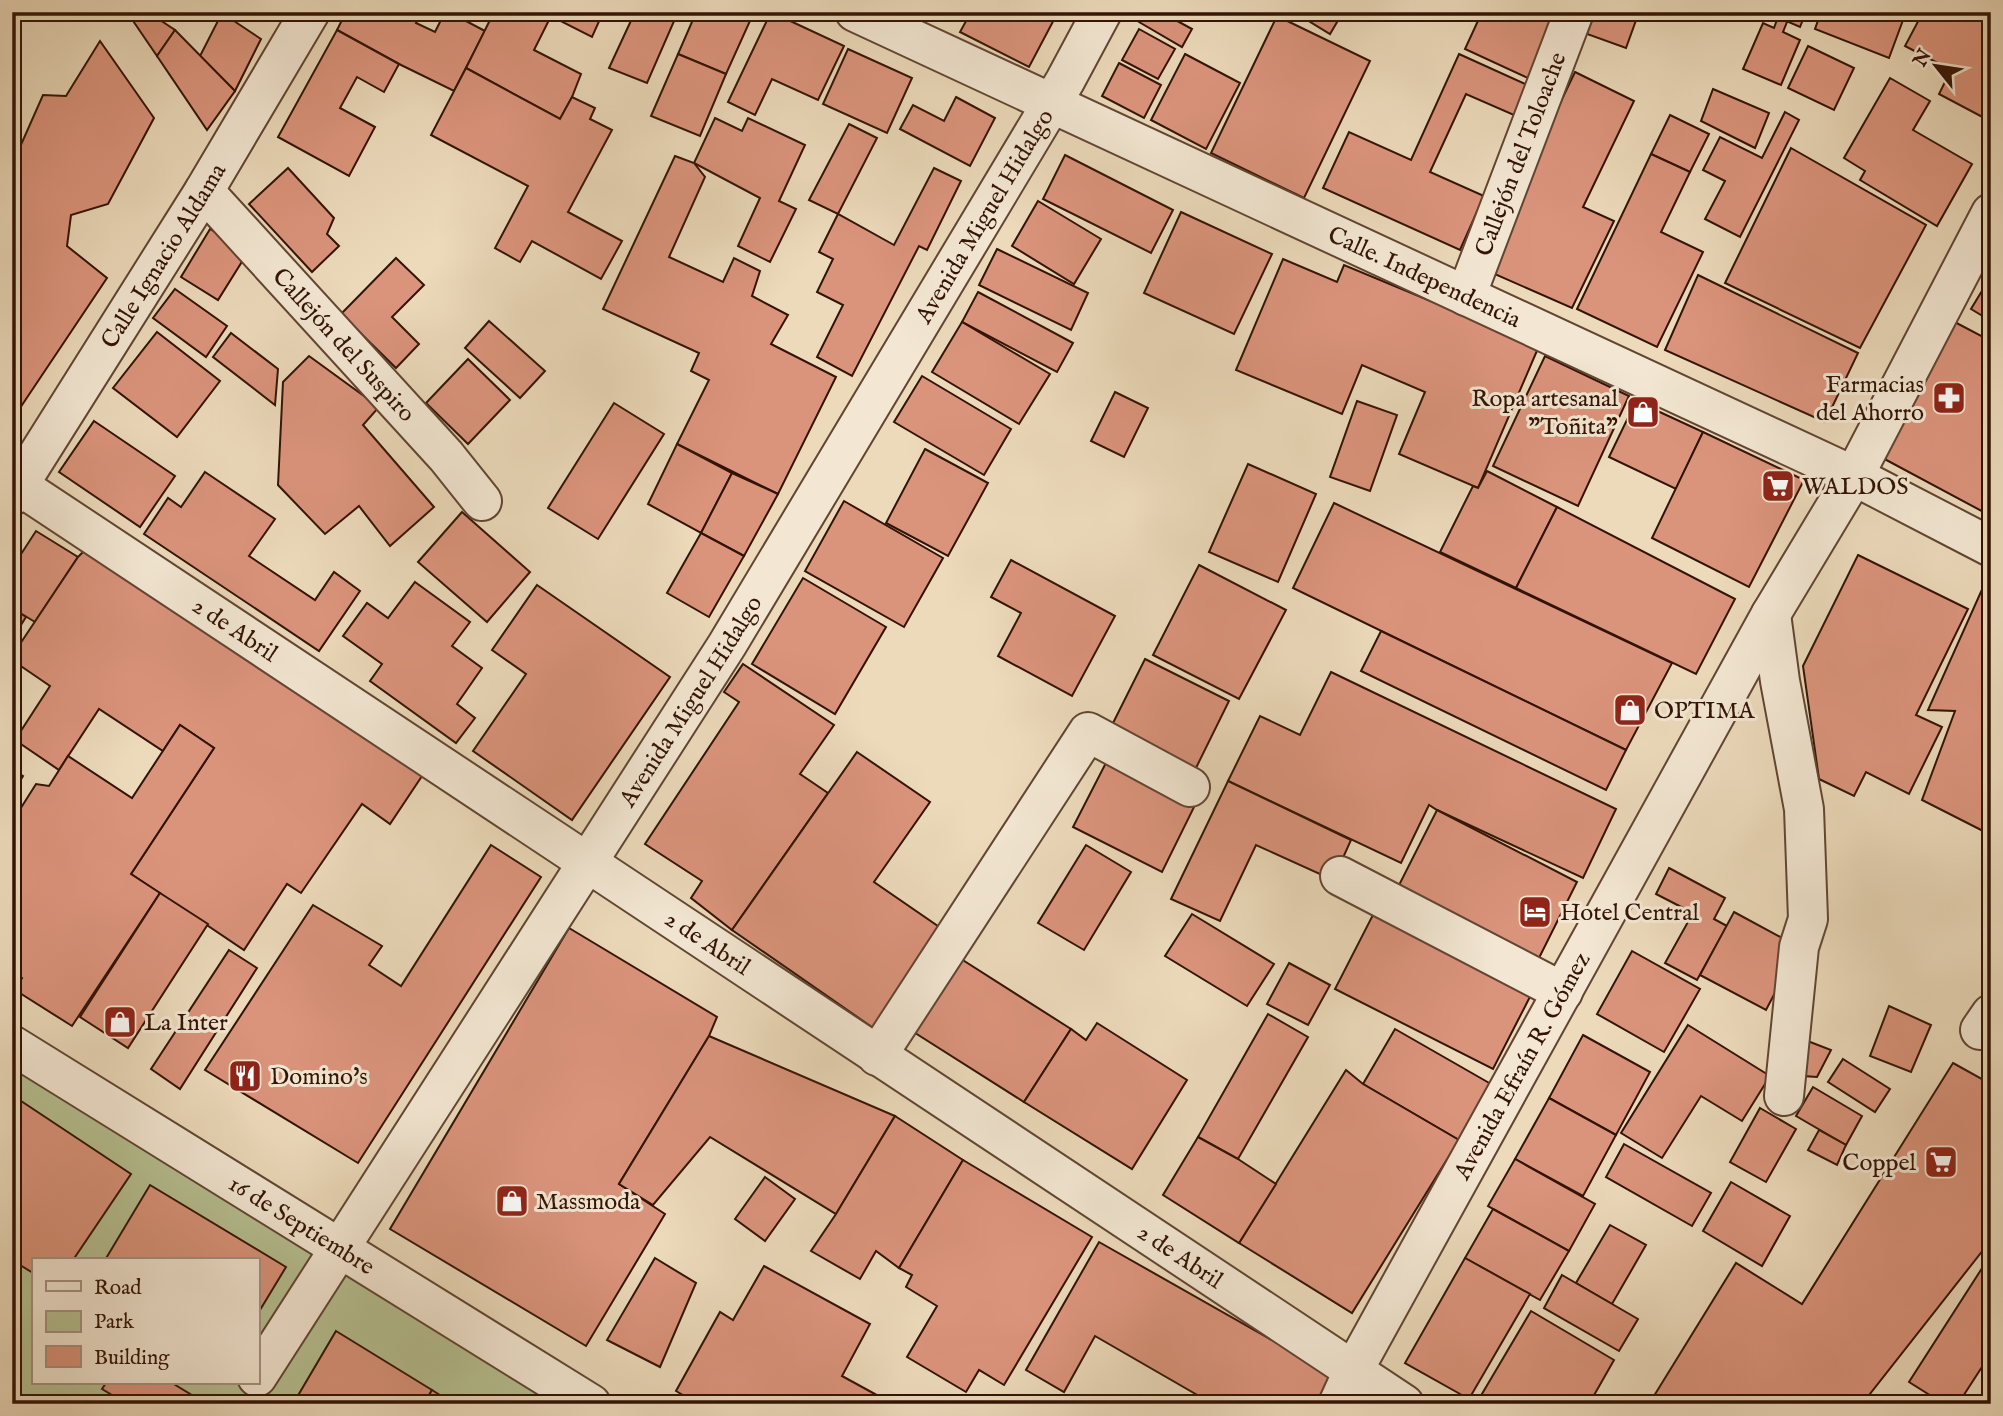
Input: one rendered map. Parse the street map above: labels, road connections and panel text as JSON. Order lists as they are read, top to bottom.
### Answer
{
  "streets": {
    "street": [
      "Callejón del Toloache",
      "Avenida Miguel Hidalgo",
      "Calle Ignacio Aldama",
      "Calle. Independencia",
      "Callejón del Suspiro",
      "2 de Abril",
      "Avenida Efraín R. Gómez",
      "16 de Septiembre"
    ]
  },
  "crossings": [
    ["Callejón del Toloache", "Calle. Independencia"],
    ["Avenida Miguel Hidalgo", "Calle. Independencia"],
    ["Avenida Miguel Hidalgo", "2 de Abril"],
    ["Avenida Miguel Hidalgo", "16 de Septiembre"],
    ["Calle Ignacio Aldama", "Callejón del Suspiro"],
    ["Calle Ignacio Aldama", "2 de Abril"],
    ["Calle. Independencia", "Avenida Efraín R. Gómez"],
    ["2 de Abril", "Avenida Efraín R. Gómez"]
  ],
  "places": {
    "pharmacy": ["Farmacias del Ahorro"],
    "shop": [
      "Ropa artesanal \"Toñita\"",
      "OPTIMA",
      "La Inter",
      "Massmoda"
    ],
    "supermarket": ["WALDOS", "Coppel"],
    "hotel": ["Hotel Central"],
    "restaurant": ["Domino's"]
  },
  "legend": ["Road", "Park", "Building"],
  "north": "top left"
}
